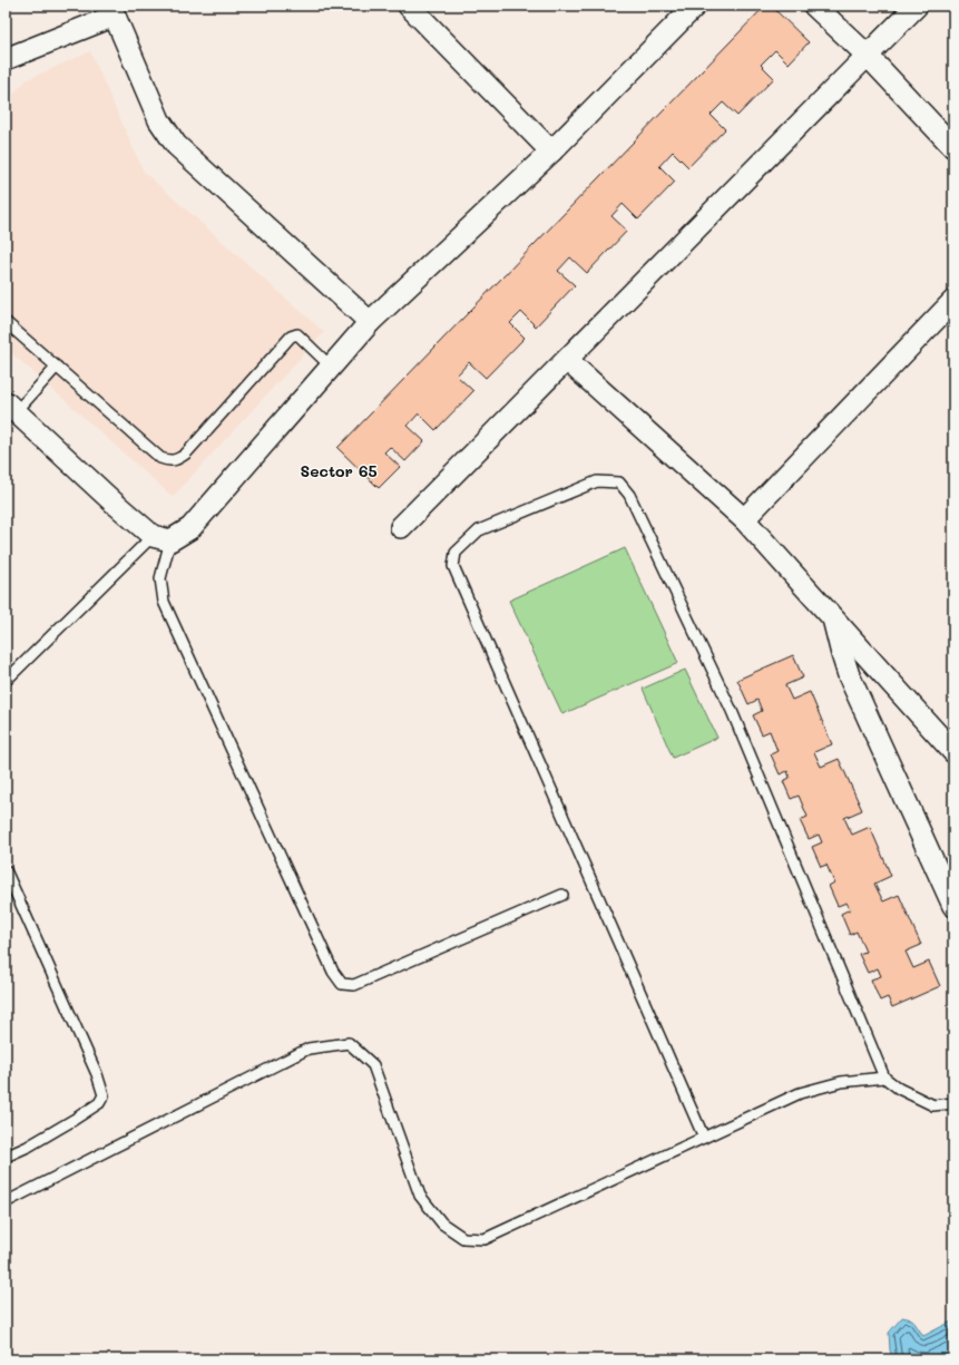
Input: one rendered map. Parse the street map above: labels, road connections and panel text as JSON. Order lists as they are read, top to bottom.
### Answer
{
  "districts": ["Sector 65"]
}
